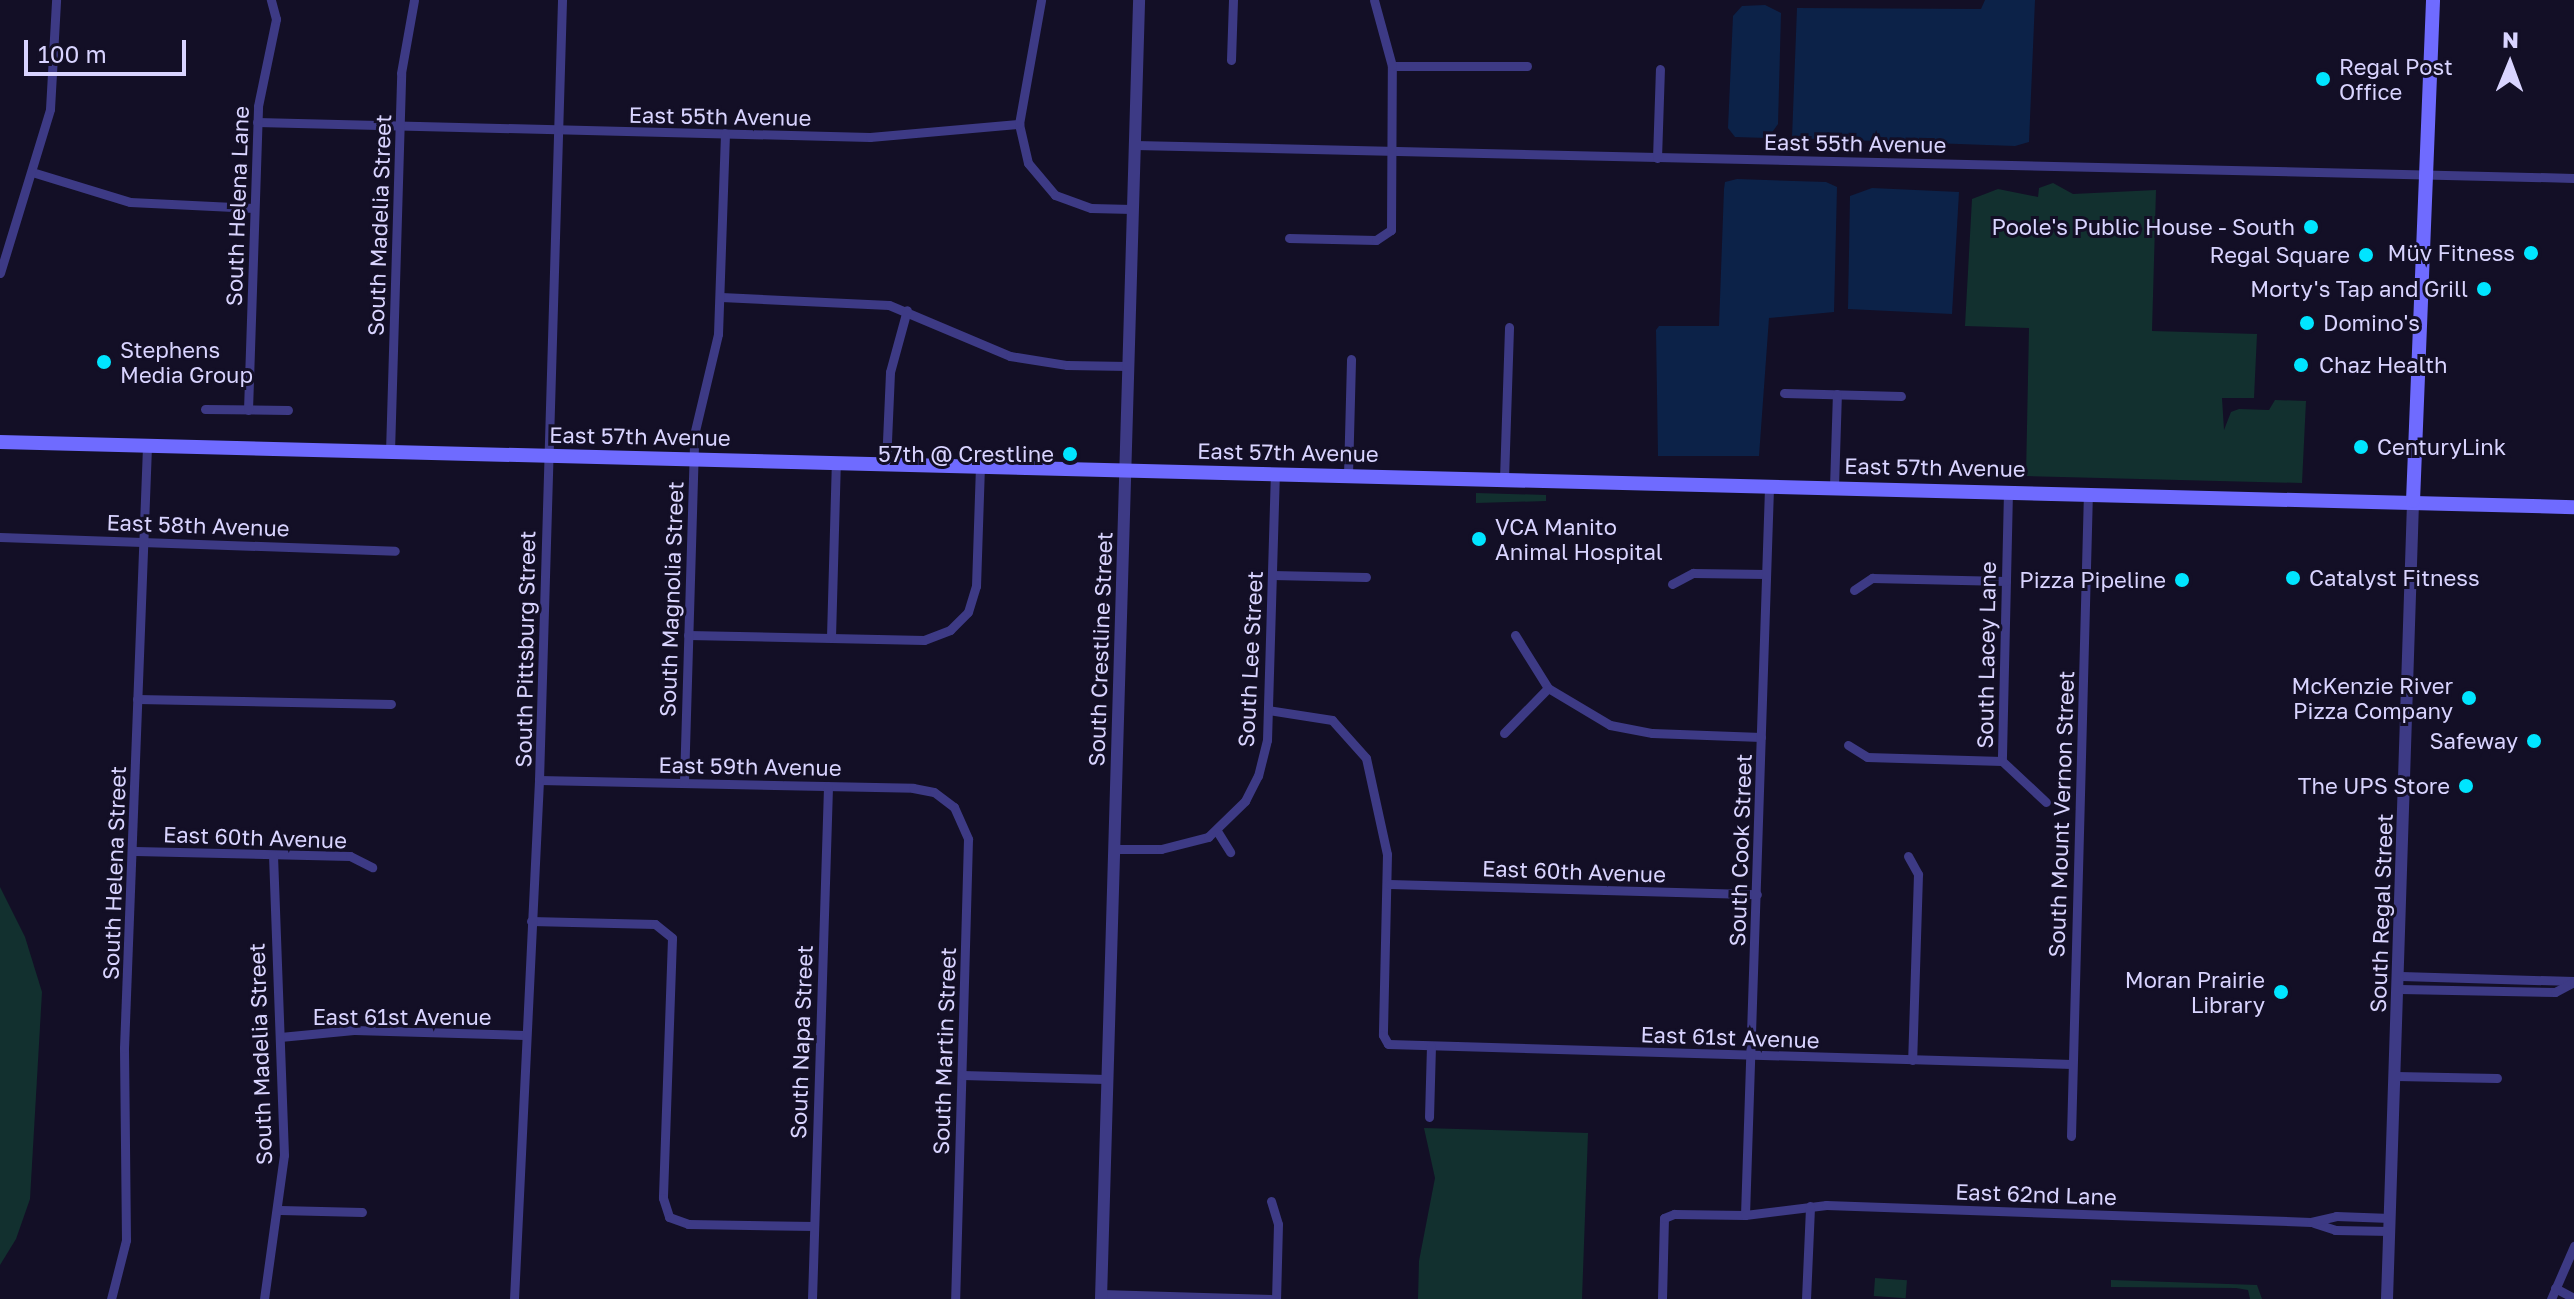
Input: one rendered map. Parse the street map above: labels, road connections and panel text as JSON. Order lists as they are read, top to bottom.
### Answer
{
  "streets": {
    "main road": ["East 57th Avenue", "South Regal Street"],
    "street": [
      "East 55th Avenue",
      "South Helena Lane",
      "South Madelia Street",
      "East 58th Avenue",
      "South Magnolia Street",
      "South Pittsburg Street",
      "South Crestline Street",
      "South Lacey Lane",
      "South Lee Street",
      "East 59th Avenue",
      "South Mount Vernon Street",
      "East 60th Avenue",
      "South Cook Street",
      "South Helena Street",
      "East 61st Avenue",
      "South Napa Street",
      "South Martin Street",
      "East 62nd Lane"
    ]
  },
  "crossings": [
    ["East 55th Avenue", "South Helena Lane"],
    ["East 55th Avenue", "South Madelia Street"],
    ["East 55th Avenue", "South Magnolia Street"],
    ["East 55th Avenue", "South Pittsburg Street"],
    ["East 55th Avenue", "South Crestline Street"],
    ["East 55th Avenue", "South Regal Street"],
    ["South Madelia Street", "East 57th Avenue"],
    ["South Madelia Street", "East 60th Avenue"],
    ["South Madelia Street", "East 61st Avenue"],
    ["East 57th Avenue", "South Magnolia Street"],
    ["East 57th Avenue", "South Pittsburg Street"],
    ["East 57th Avenue", "South Crestline Street"],
    ["East 57th Avenue", "South Lacey Lane"],
    ["East 57th Avenue", "South Lee Street"],
    ["East 57th Avenue", "South Mount Vernon Street"],
    ["East 57th Avenue", "South Cook Street"],
    ["East 57th Avenue", "South Helena Street"],
    ["East 57th Avenue", "South Regal Street"],
    ["East 58th Avenue", "South Helena Street"],
    ["South Magnolia Street", "East 59th Avenue"],
    ["South Pittsburg Street", "East 59th Avenue"],
    ["South Pittsburg Street", "East 61st Avenue"],
    ["South Crestline Street", "South Lee Street"],
    ["East 59th Avenue", "South Napa Street"],
    ["East 59th Avenue", "South Martin Street"],
    ["South Mount Vernon Street", "East 61st Avenue"],
    ["East 60th Avenue", "South Cook Street"],
    ["East 60th Avenue", "South Helena Street"],
    ["East 60th Avenue", "East 61st Avenue"],
    ["South Cook Street", "East 61st Avenue"],
    ["South Cook Street", "East 62nd Lane"],
    ["South Regal Street", "East 62nd Lane"]
  ],
  "places": [
    "Regal Post Office",
    "Poole's Public House - South",
    "Müv Fitness",
    "Regal Square",
    "Morty's Tap and Grill",
    "Domino's",
    "Stephens Media Group",
    "Chaz Health",
    "CenturyLink",
    "57th @ Crestline",
    "VCA Manito Animal Hospital",
    "Catalyst Fitness",
    "Pizza Pipeline",
    "McKenzie River Pizza Company",
    "Safeway",
    "The UPS Store",
    "Moran Prairie Library"
  ],
  "scale_bar": "100 m",
  "north": "top"
}
